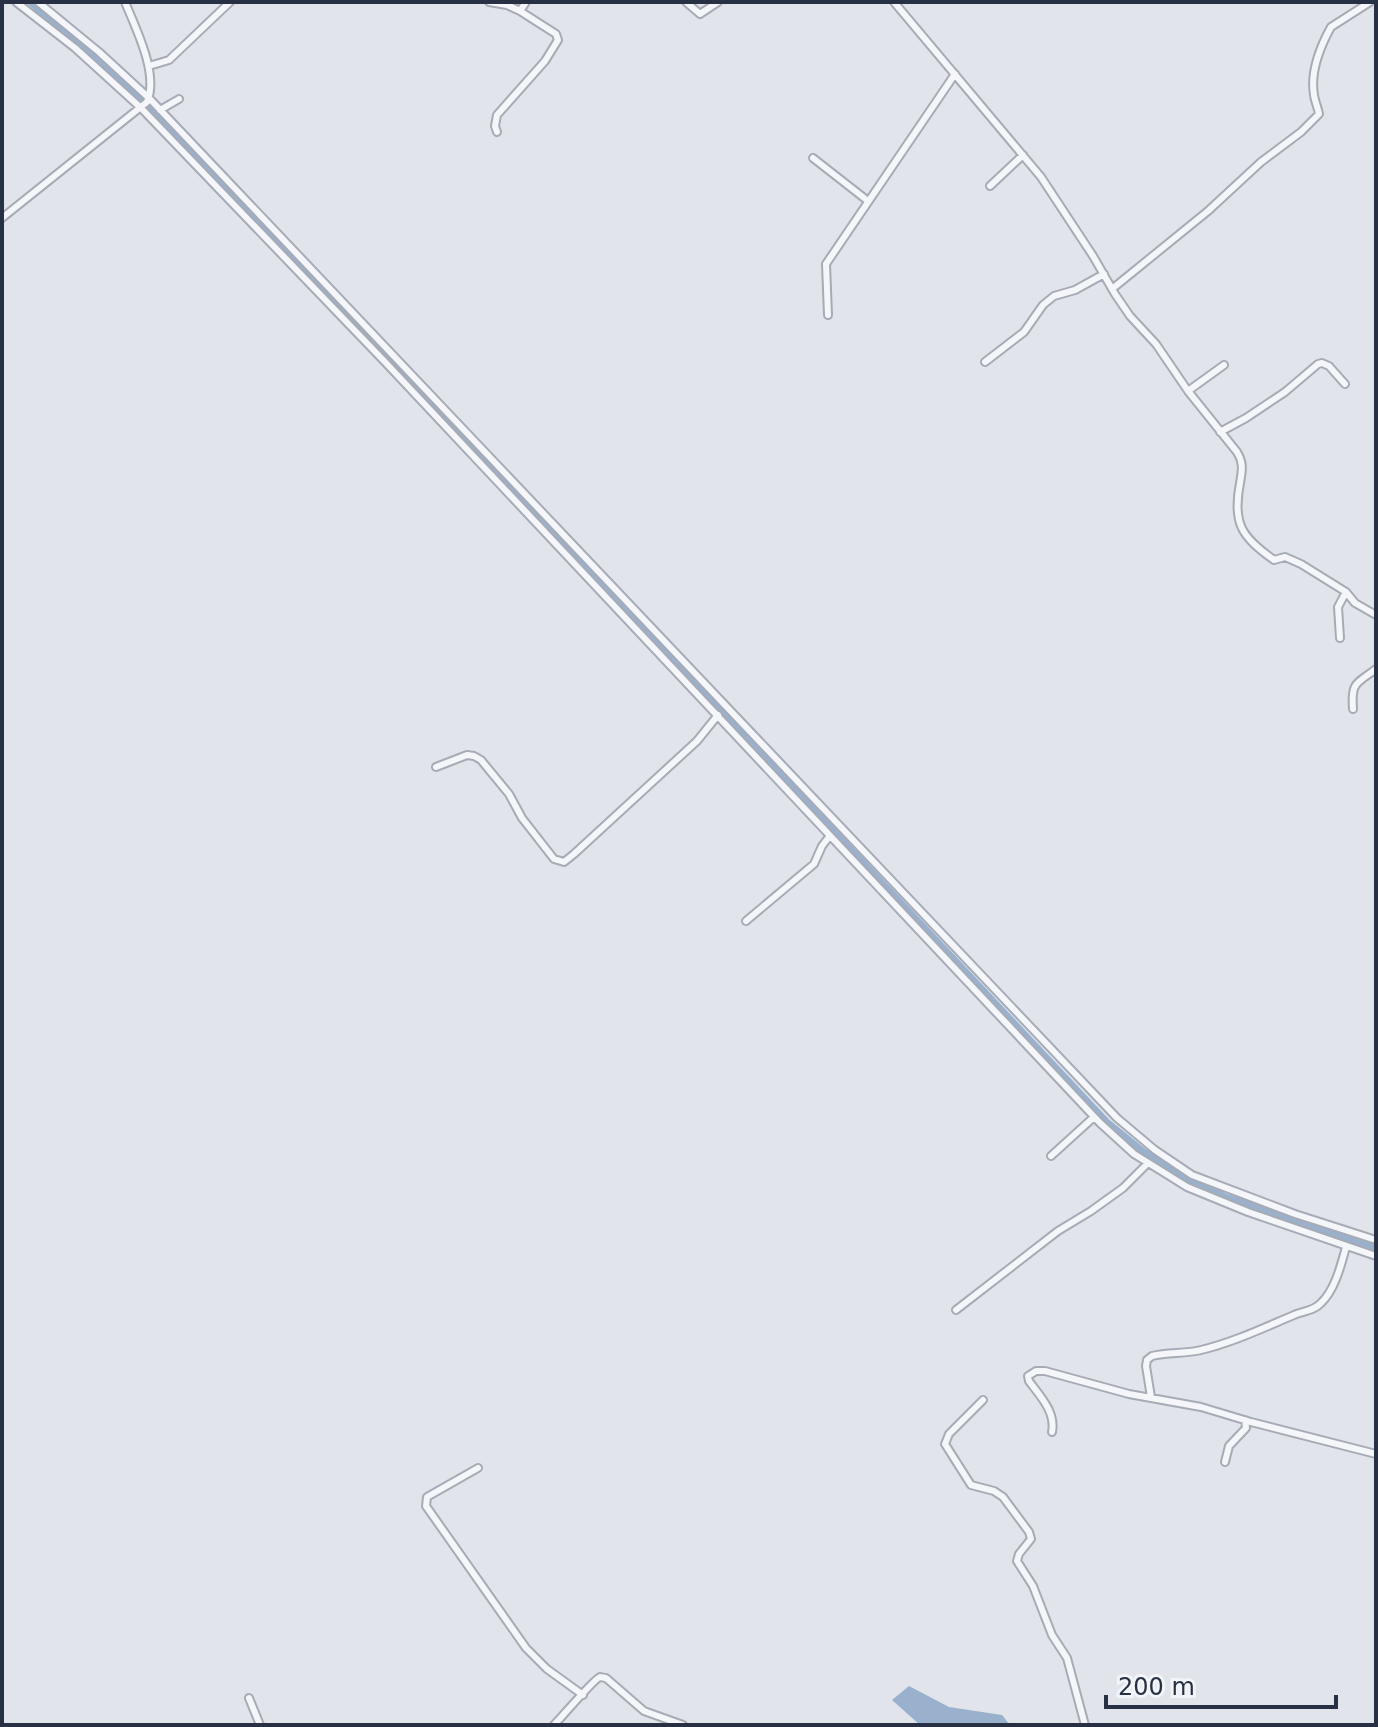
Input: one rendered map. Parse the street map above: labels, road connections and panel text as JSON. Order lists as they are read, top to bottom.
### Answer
{
  "scale_bar": "200 m"
}
